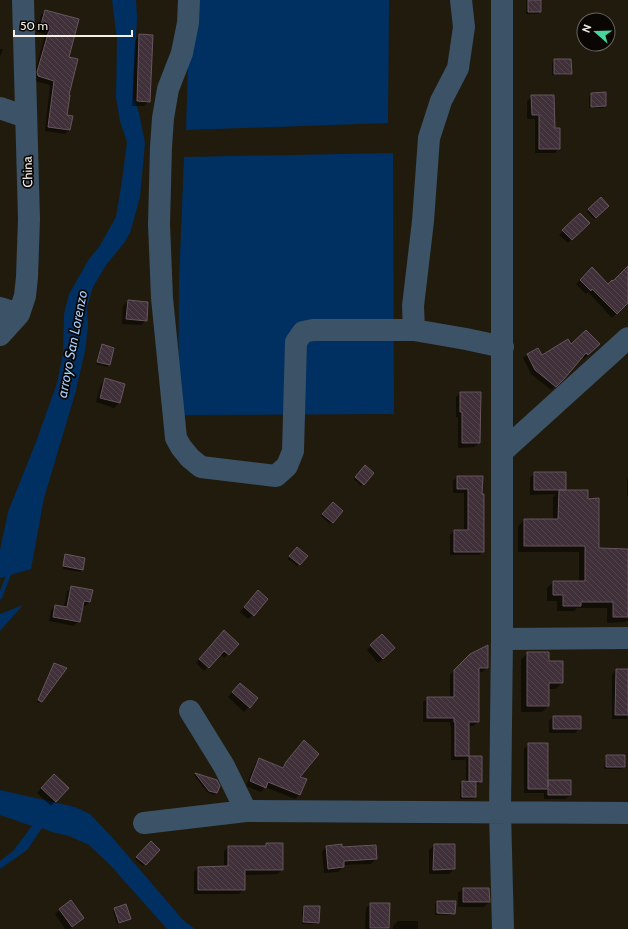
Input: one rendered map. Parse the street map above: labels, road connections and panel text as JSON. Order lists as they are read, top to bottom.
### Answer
{
  "streets": {
    "street": ["China"]
  },
  "water": ["arroyo San Lorenzo"],
  "scale_bar": "50 m",
  "north": "left"
}
